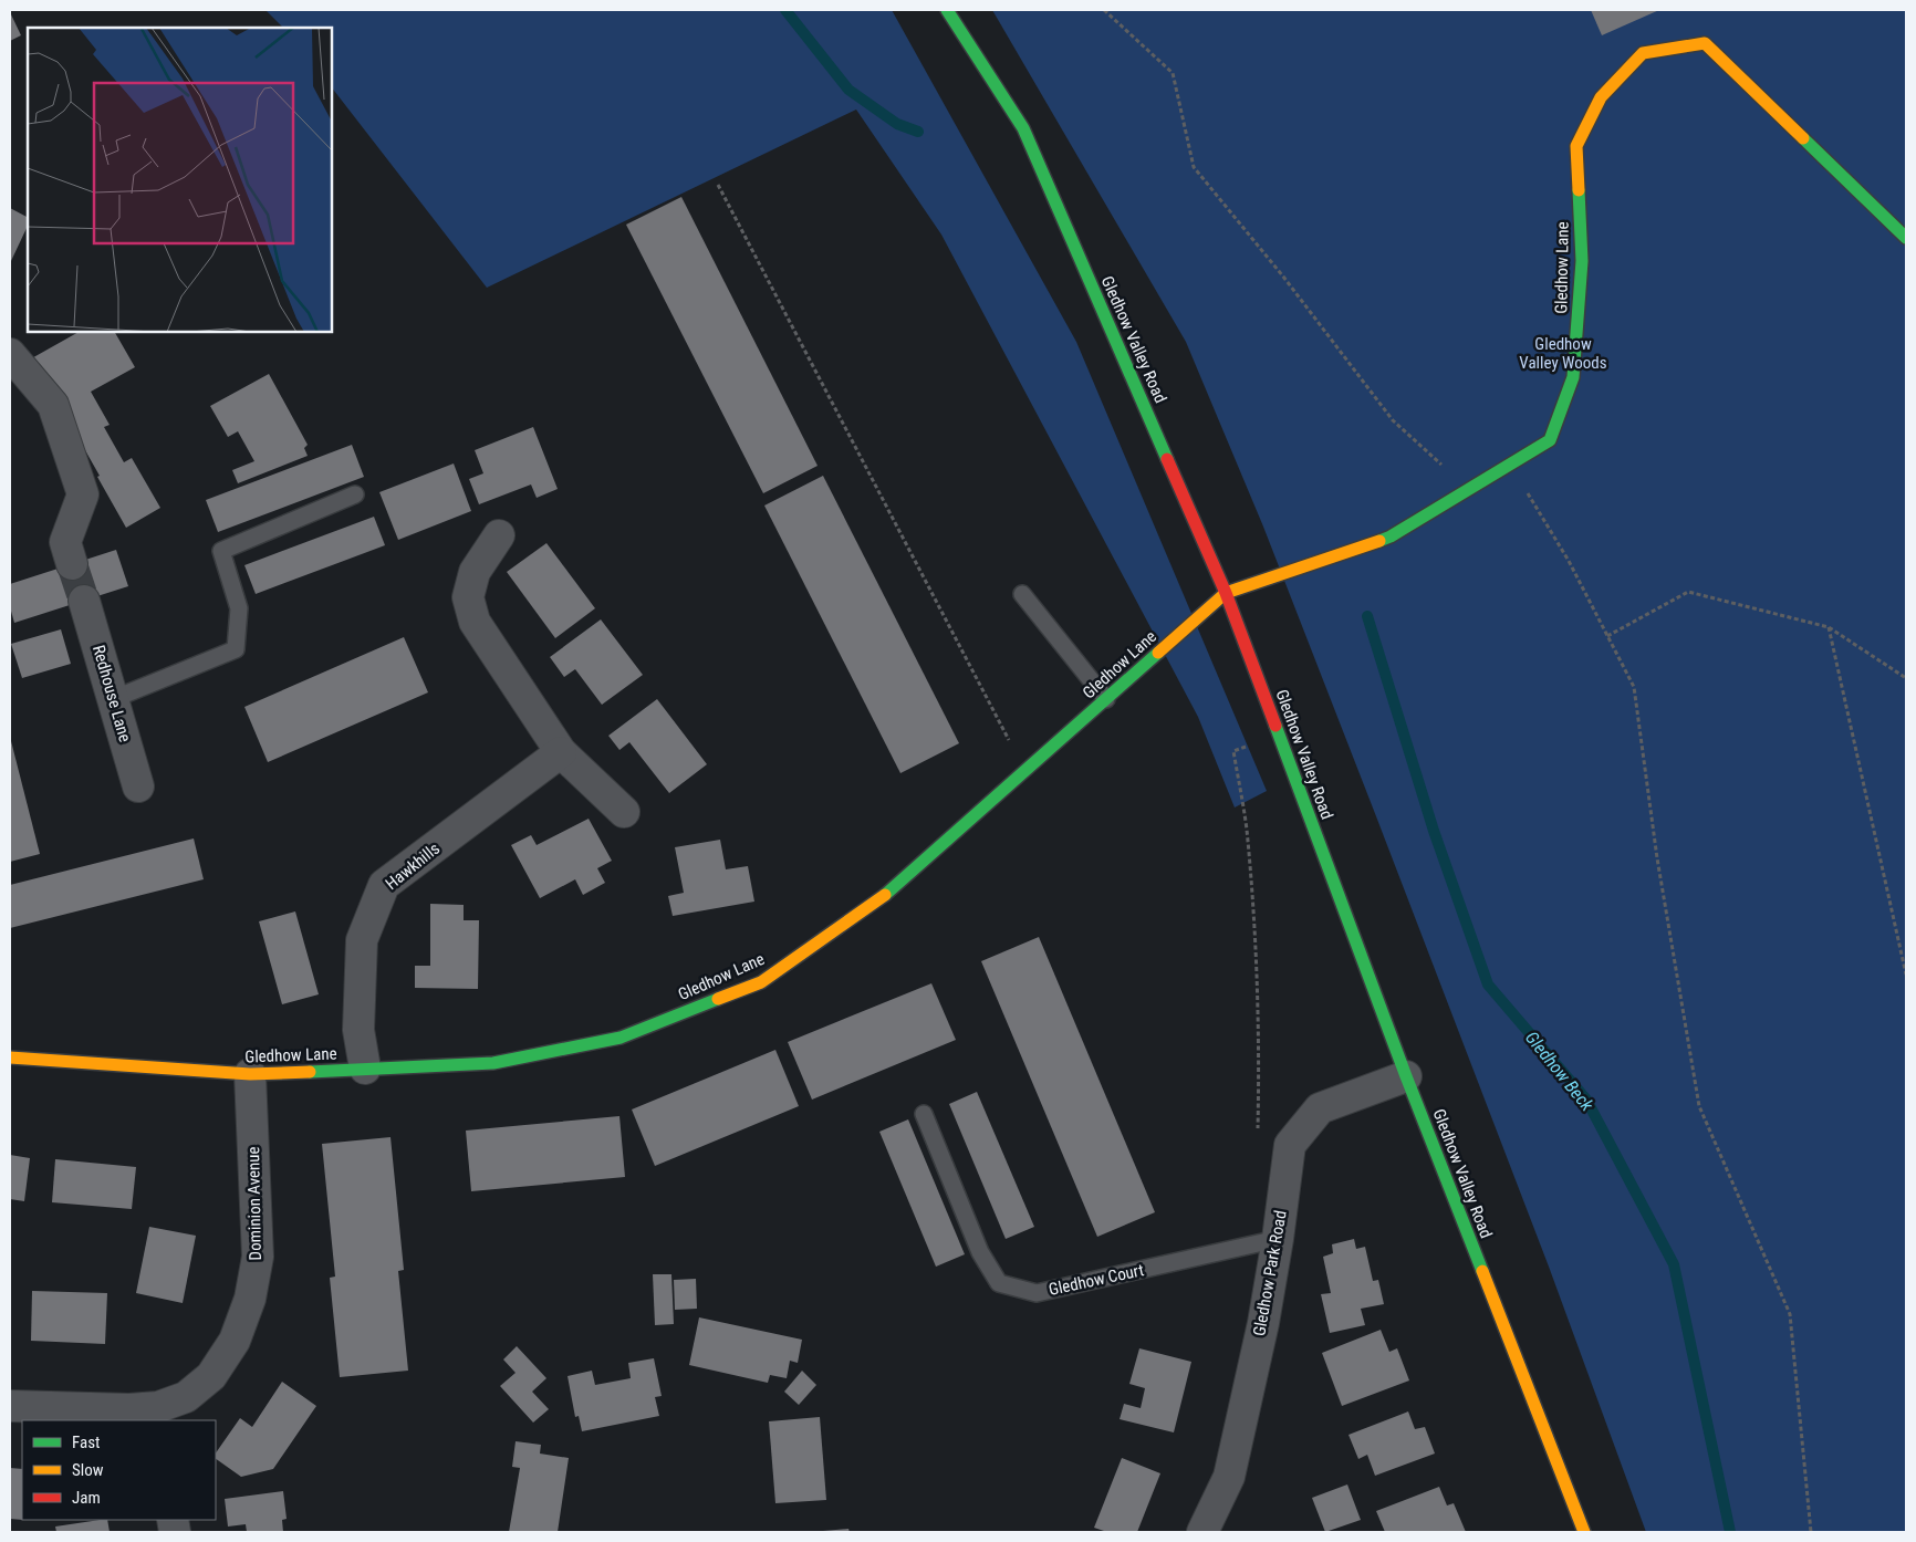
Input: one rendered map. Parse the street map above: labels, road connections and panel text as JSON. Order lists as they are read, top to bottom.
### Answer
{
  "streets": {
    "street": [
      "Gledhow Lane",
      "Gledhow Valley Road",
      "Redhouse Lane",
      "Hawkhills",
      "Dominion Avenue",
      "Gledhow Park Road"
    ],
    "lane": ["Gledhow Court"]
  },
  "crossings": [
    ["Gledhow Lane", "Gledhow Valley Road"],
    ["Gledhow Lane", "Hawkhills"],
    ["Gledhow Lane", "Dominion Avenue"],
    ["Gledhow Valley Road", "Gledhow Park Road"],
    ["Gledhow Park Road", "Gledhow Court"]
  ],
  "water": ["Gledhow Beck"],
  "parks": ["Gledhow Valley Woods"],
  "legend": ["Fast", "Slow", "Jam"]
}
